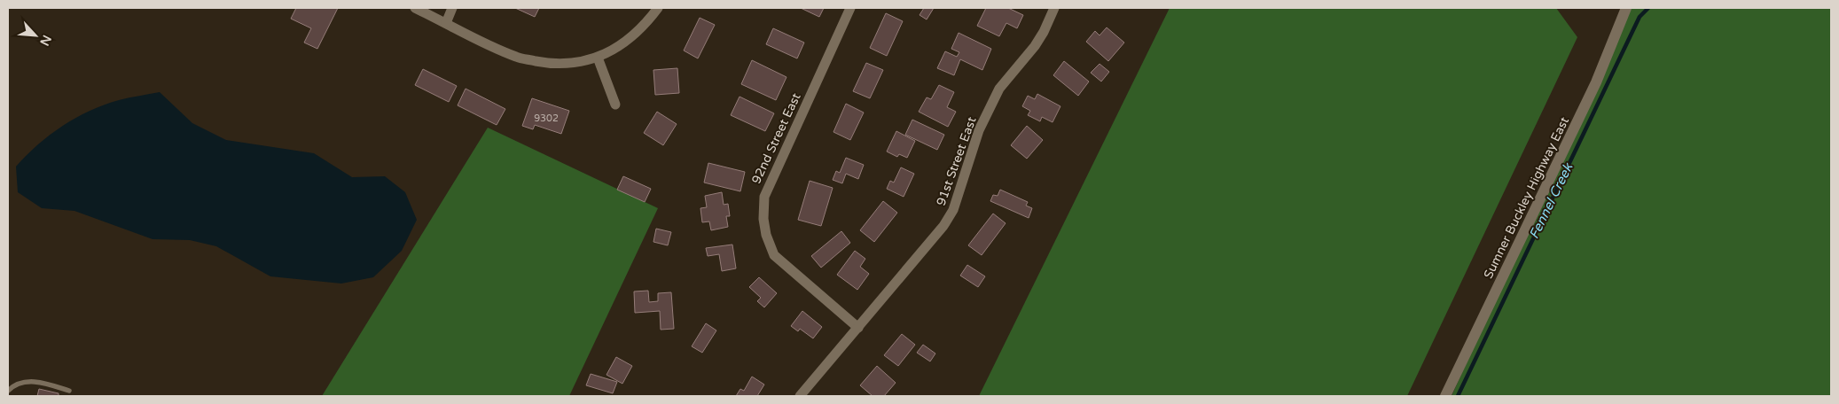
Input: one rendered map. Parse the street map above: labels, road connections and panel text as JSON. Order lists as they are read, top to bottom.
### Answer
{
  "streets": {
    "street": ["92nd Street East", "91st Street East", "Sumner Buckley Highway East"]
  },
  "crossings": [
    ["92nd Street East", "91st Street East"]
  ],
  "water": ["Fennel Creek"],
  "house_numbers": ["9302"],
  "north": "bottom right"
}
